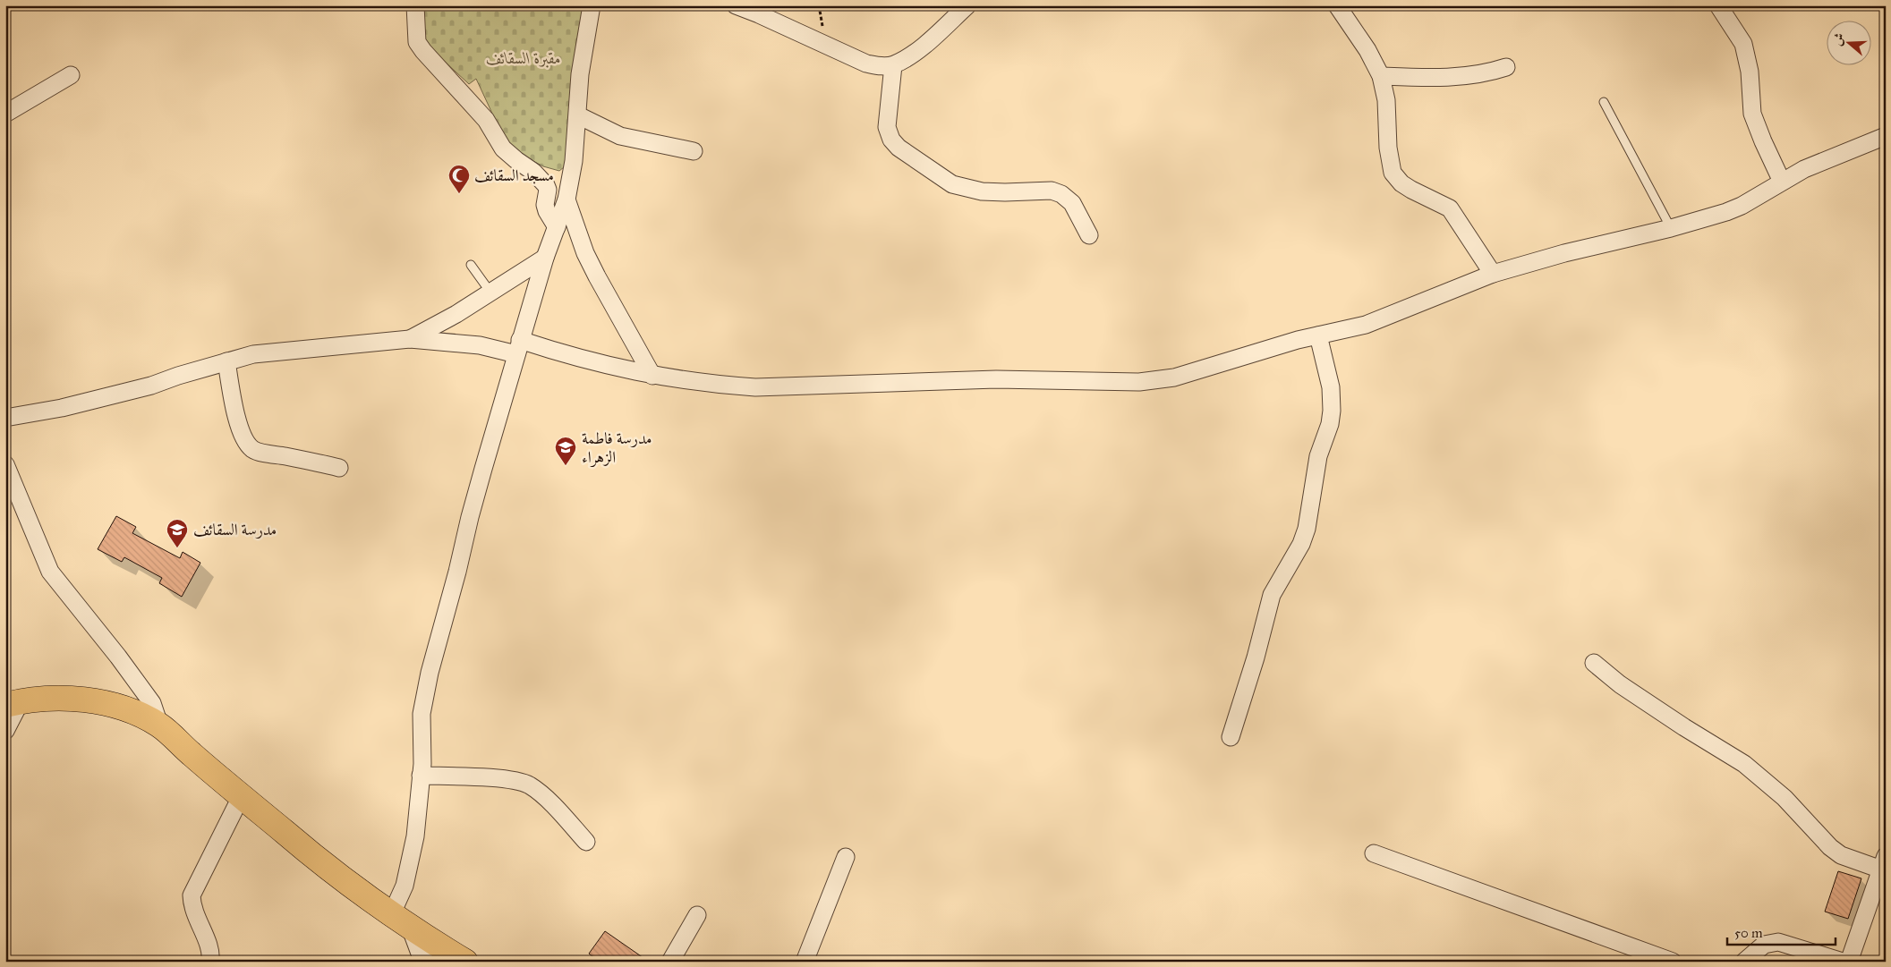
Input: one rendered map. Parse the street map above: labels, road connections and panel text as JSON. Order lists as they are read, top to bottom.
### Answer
{
  "parks": ["مقبرة السقائف"],
  "places": {
    "mosque": ["مسجد السقائف"],
    "school or university": ["مدرسة فاطمة الزهراء", "مدرسة السقائف"]
  },
  "scale_bar": "50 m",
  "north": "left"
}
